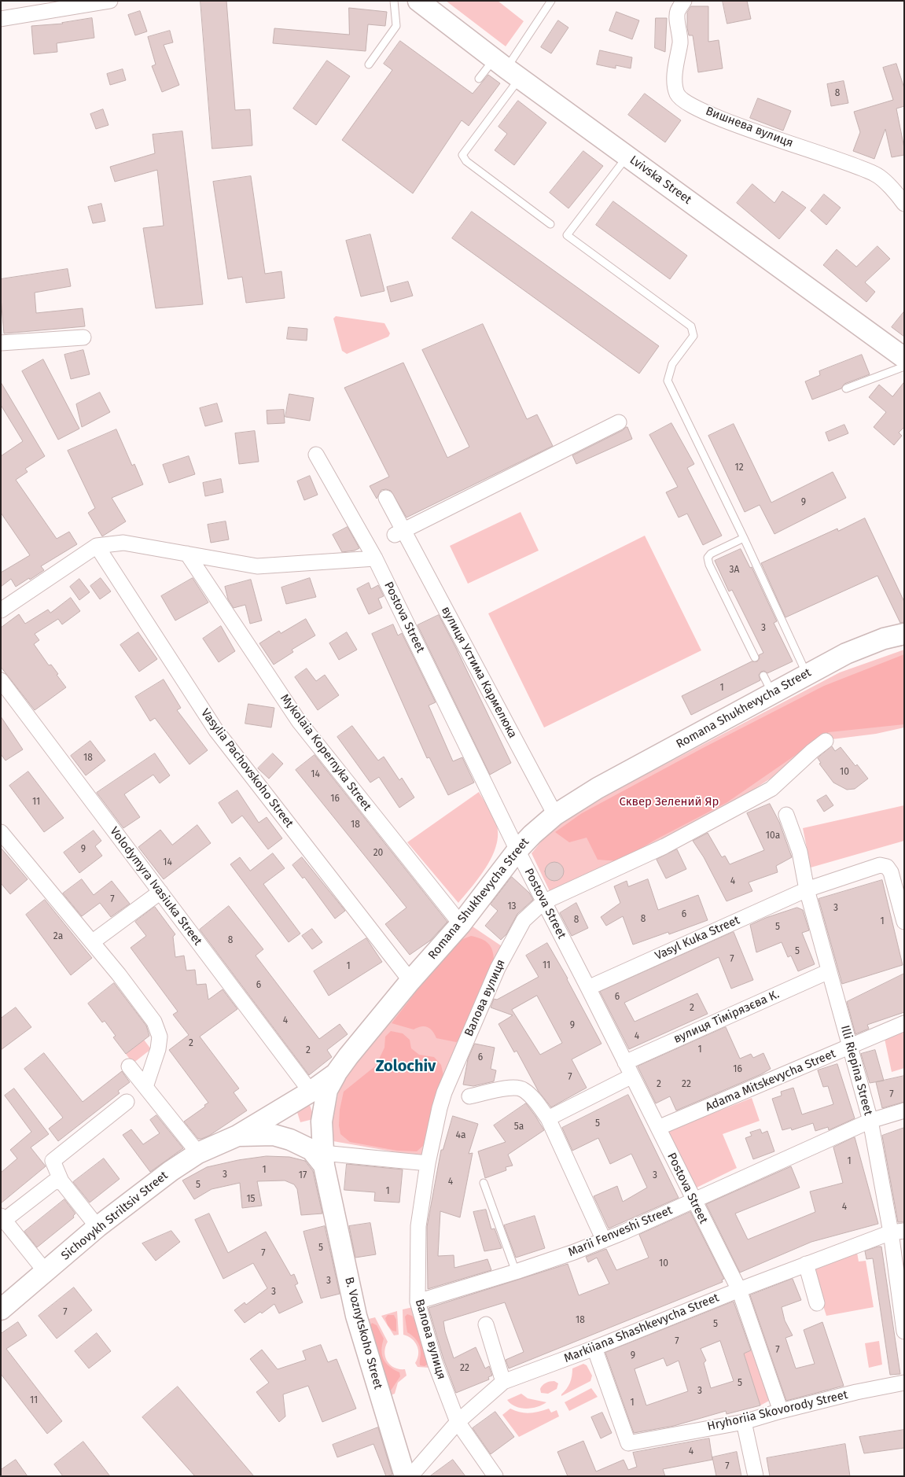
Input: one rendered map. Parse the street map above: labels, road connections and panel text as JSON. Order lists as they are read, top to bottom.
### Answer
{
  "streets": {
    "street": [
      "Вишнева вулиця",
      "Lvivska Street",
      "Postova Street",
      "вулиця Устима Кармелюка",
      "Romana Shukhevycha Street",
      "Mykolaia Kopernyka Street",
      "Vasylia Pachovskoho Street",
      "Volodymyra Ivasiuka Street",
      "Vasyl Kuka Street",
      "Валова вулиця",
      "вулиця Тімірязєва К.",
      "Illi Riepina Street",
      "Adama Mitskevycha Street",
      "Sichovykh Striltsiv Street",
      "Marii Fenveshi Street",
      "Markiiana Shashkevycha Street",
      "B. Voznytskoho Street",
      "Hryhoriia Skovorody Street"
    ]
  },
  "crossings": [
    ["Postova Street", "Romana Shukhevycha Street"],
    ["Postova Street", "Vasyl Kuka Street"],
    ["Postova Street", "Валова вулиця"],
    ["Postova Street", "вулиця Тімірязєва К."],
    ["Postova Street", "Adama Mitskevycha Street"],
    ["Postova Street", "Marii Fenveshi Street"],
    ["Postova Street", "Markiiana Shashkevycha Street"],
    ["Postova Street", "Hryhoriia Skovorody Street"],
    ["вулиця Устима Кармелюка", "Romana Shukhevycha Street"],
    ["Romana Shukhevycha Street", "Mykolaia Kopernyka Street"],
    ["Romana Shukhevycha Street", "Vasylia Pachovskoho Street"],
    ["Romana Shukhevycha Street", "Volodymyra Ivasiuka Street"],
    ["Romana Shukhevycha Street", "Sichovykh Striltsiv Street"],
    ["Romana Shukhevycha Street", "B. Voznytskoho Street"],
    ["Vasyl Kuka Street", "Illi Riepina Street"],
    ["Валова вулиця", "Marii Fenveshi Street"],
    ["Валова вулиця", "Markiiana Shashkevycha Street"],
    ["вулиця Тімірязєва К.", "Illi Riepina Street"],
    ["Illi Riepina Street", "Adama Mitskevycha Street"],
    ["Illi Riepina Street", "Marii Fenveshi Street"],
    ["Illi Riepina Street", "Markiiana Shashkevycha Street"],
    ["Sichovykh Striltsiv Street", "B. Voznytskoho Street"],
    ["Markiiana Shashkevycha Street", "Hryhoriia Skovorody Street"]
  ],
  "districts": ["Zolochiv"],
  "parks": ["Сквер Зелений Яр"],
  "house_numbers": [
    "8",
    "12",
    "9",
    "3А",
    "3",
    "1",
    "18",
    "10",
    "14",
    "16",
    "11",
    "18",
    "10а",
    "9",
    "20",
    "14",
    "4",
    "7",
    "13",
    "3",
    "6",
    "8",
    "8",
    "1",
    "5",
    "2а",
    "8",
    "5",
    "7",
    "11",
    "1",
    "6",
    "6",
    "2",
    "4",
    "9",
    "4",
    "2",
    "1",
    "2",
    "6",
    "16",
    "7",
    "2",
    "22",
    "7",
    "5",
    "5а",
    "4а",
    "1",
    "1",
    "3",
    "17",
    "3",
    "4",
    "5",
    "1",
    "15",
    "4",
    "5",
    "7",
    "10",
    "3",
    "3",
    "7",
    "18",
    "5",
    "7",
    "7",
    "9",
    "22",
    "5",
    "3",
    "11",
    "1",
    "4",
    "7"
  ]
}
